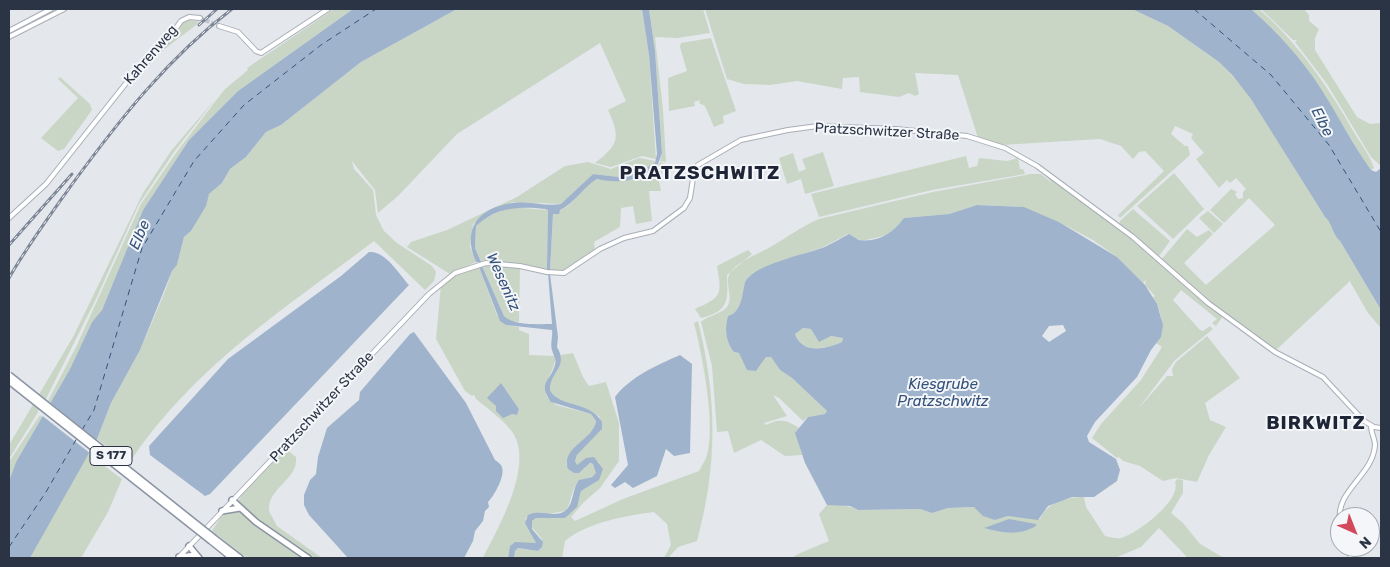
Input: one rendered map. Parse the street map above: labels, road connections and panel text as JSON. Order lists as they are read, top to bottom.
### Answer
{
  "streets": {
    "highway": ["S 177"],
    "street": ["Kahrenweg", "Pratzschwitzer Straße"]
  },
  "districts": ["PRATZSCHWITZ", "BIRKWITZ"],
  "water": ["Elbe", "Wesenitz", "Kiesgrube Pratzschwitz"],
  "north": "bottom right"
}
